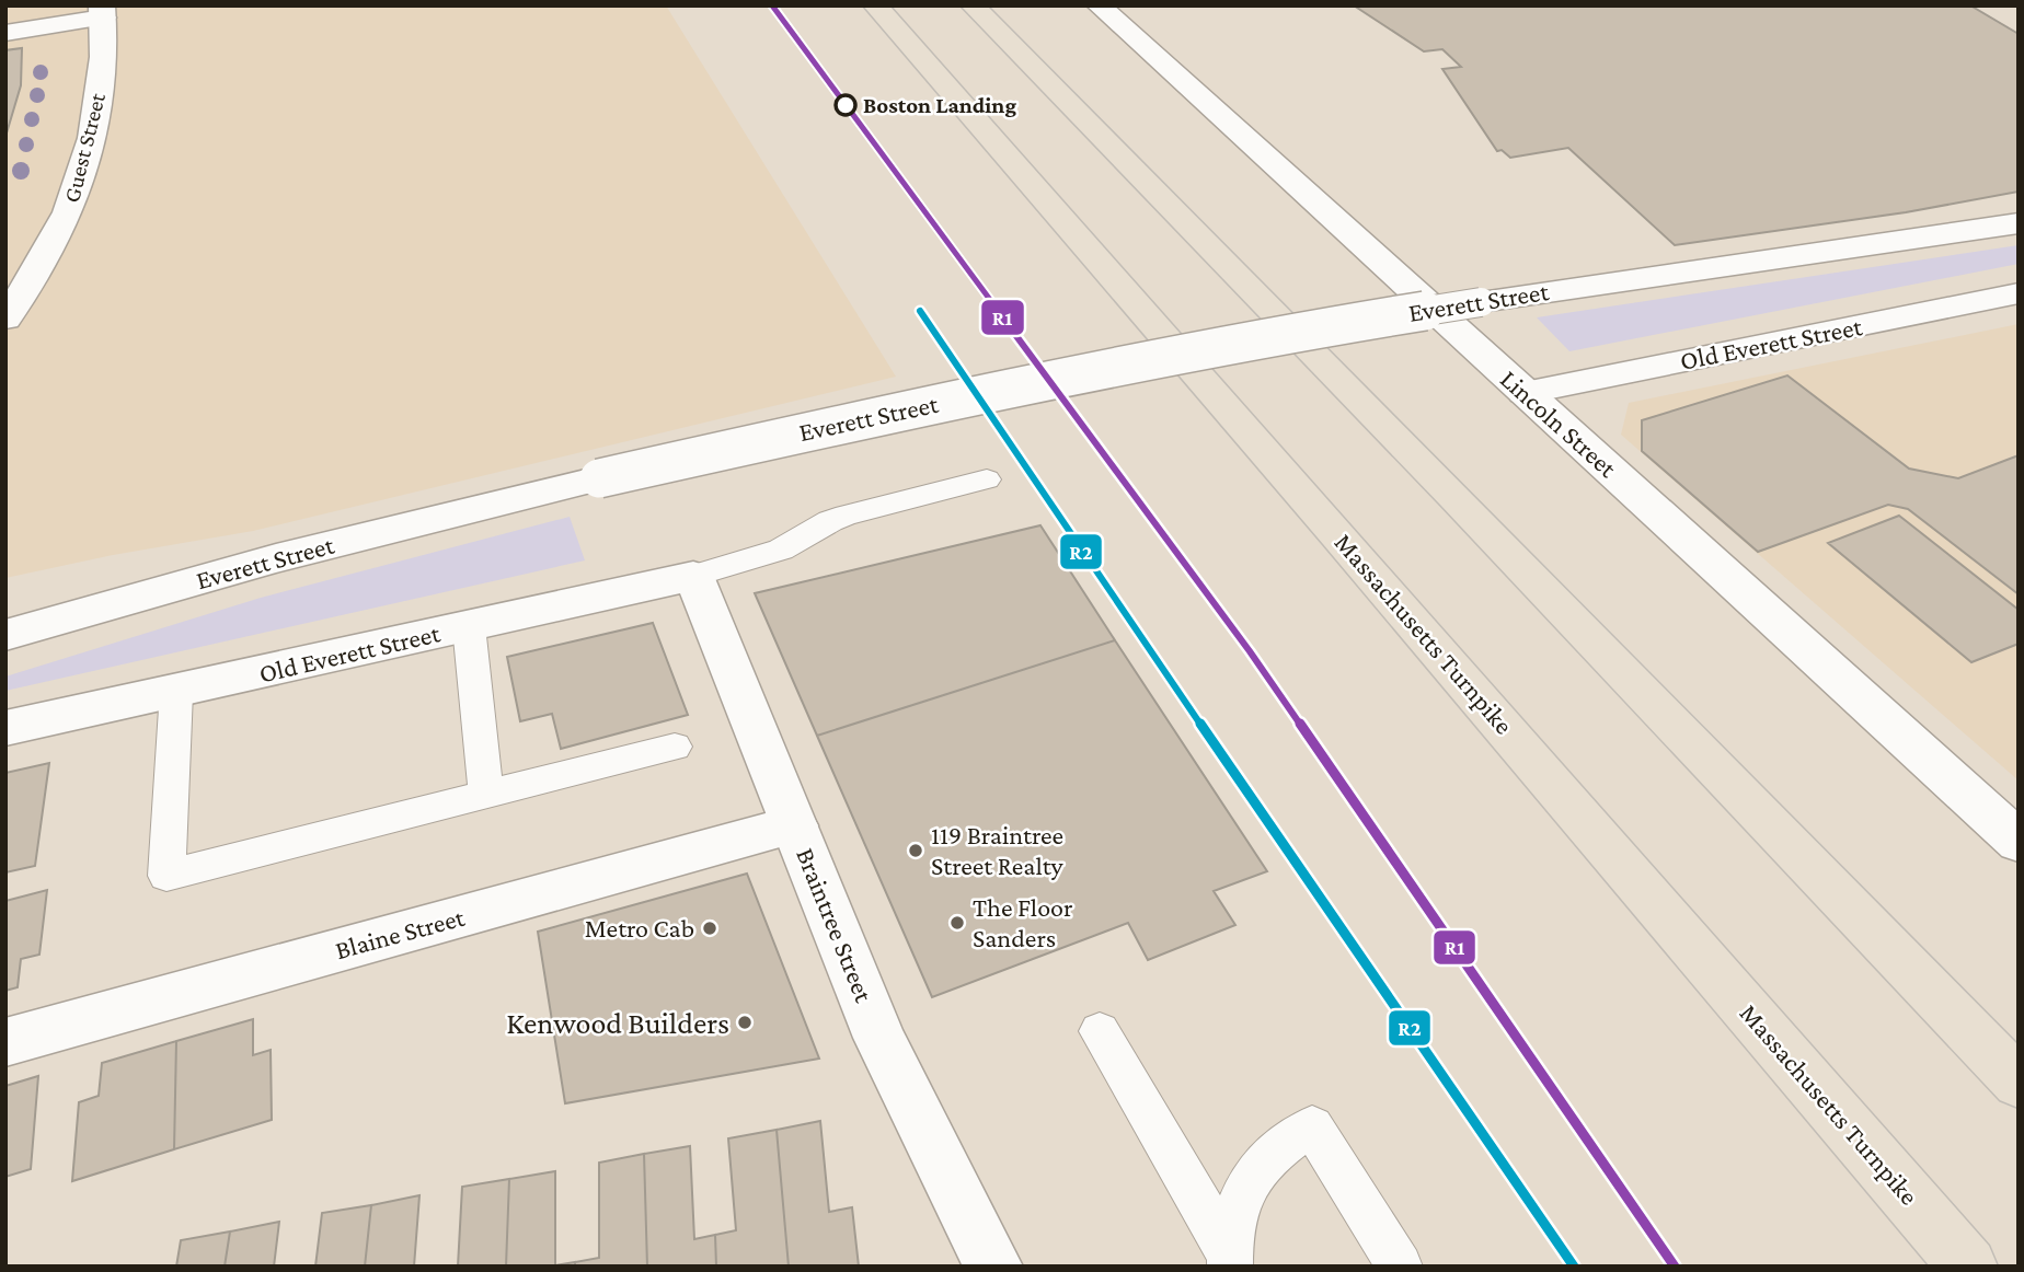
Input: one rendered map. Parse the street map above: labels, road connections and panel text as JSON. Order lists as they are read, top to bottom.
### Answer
{
  "streets": {
    "highway": ["Massachusetts Turnpike"],
    "street": [
      "Guest Street",
      "Everett Street",
      "Old Everett Street",
      "Lincoln Street",
      "Braintree Street",
      "Blaine Street"
    ]
  },
  "crossings": [
    ["Old Everett Street", "Lincoln Street"],
    ["Old Everett Street", "Braintree Street"],
    ["Braintree Street", "Blaine Street"]
  ],
  "places": [
    "Boston Landing",
    "119 Braintree Street Realty",
    "The Floor Sanders",
    "Metro Cab",
    "Kenwood Builders"
  ],
  "lines": ["transit line R1", "transit line R2"]
}
